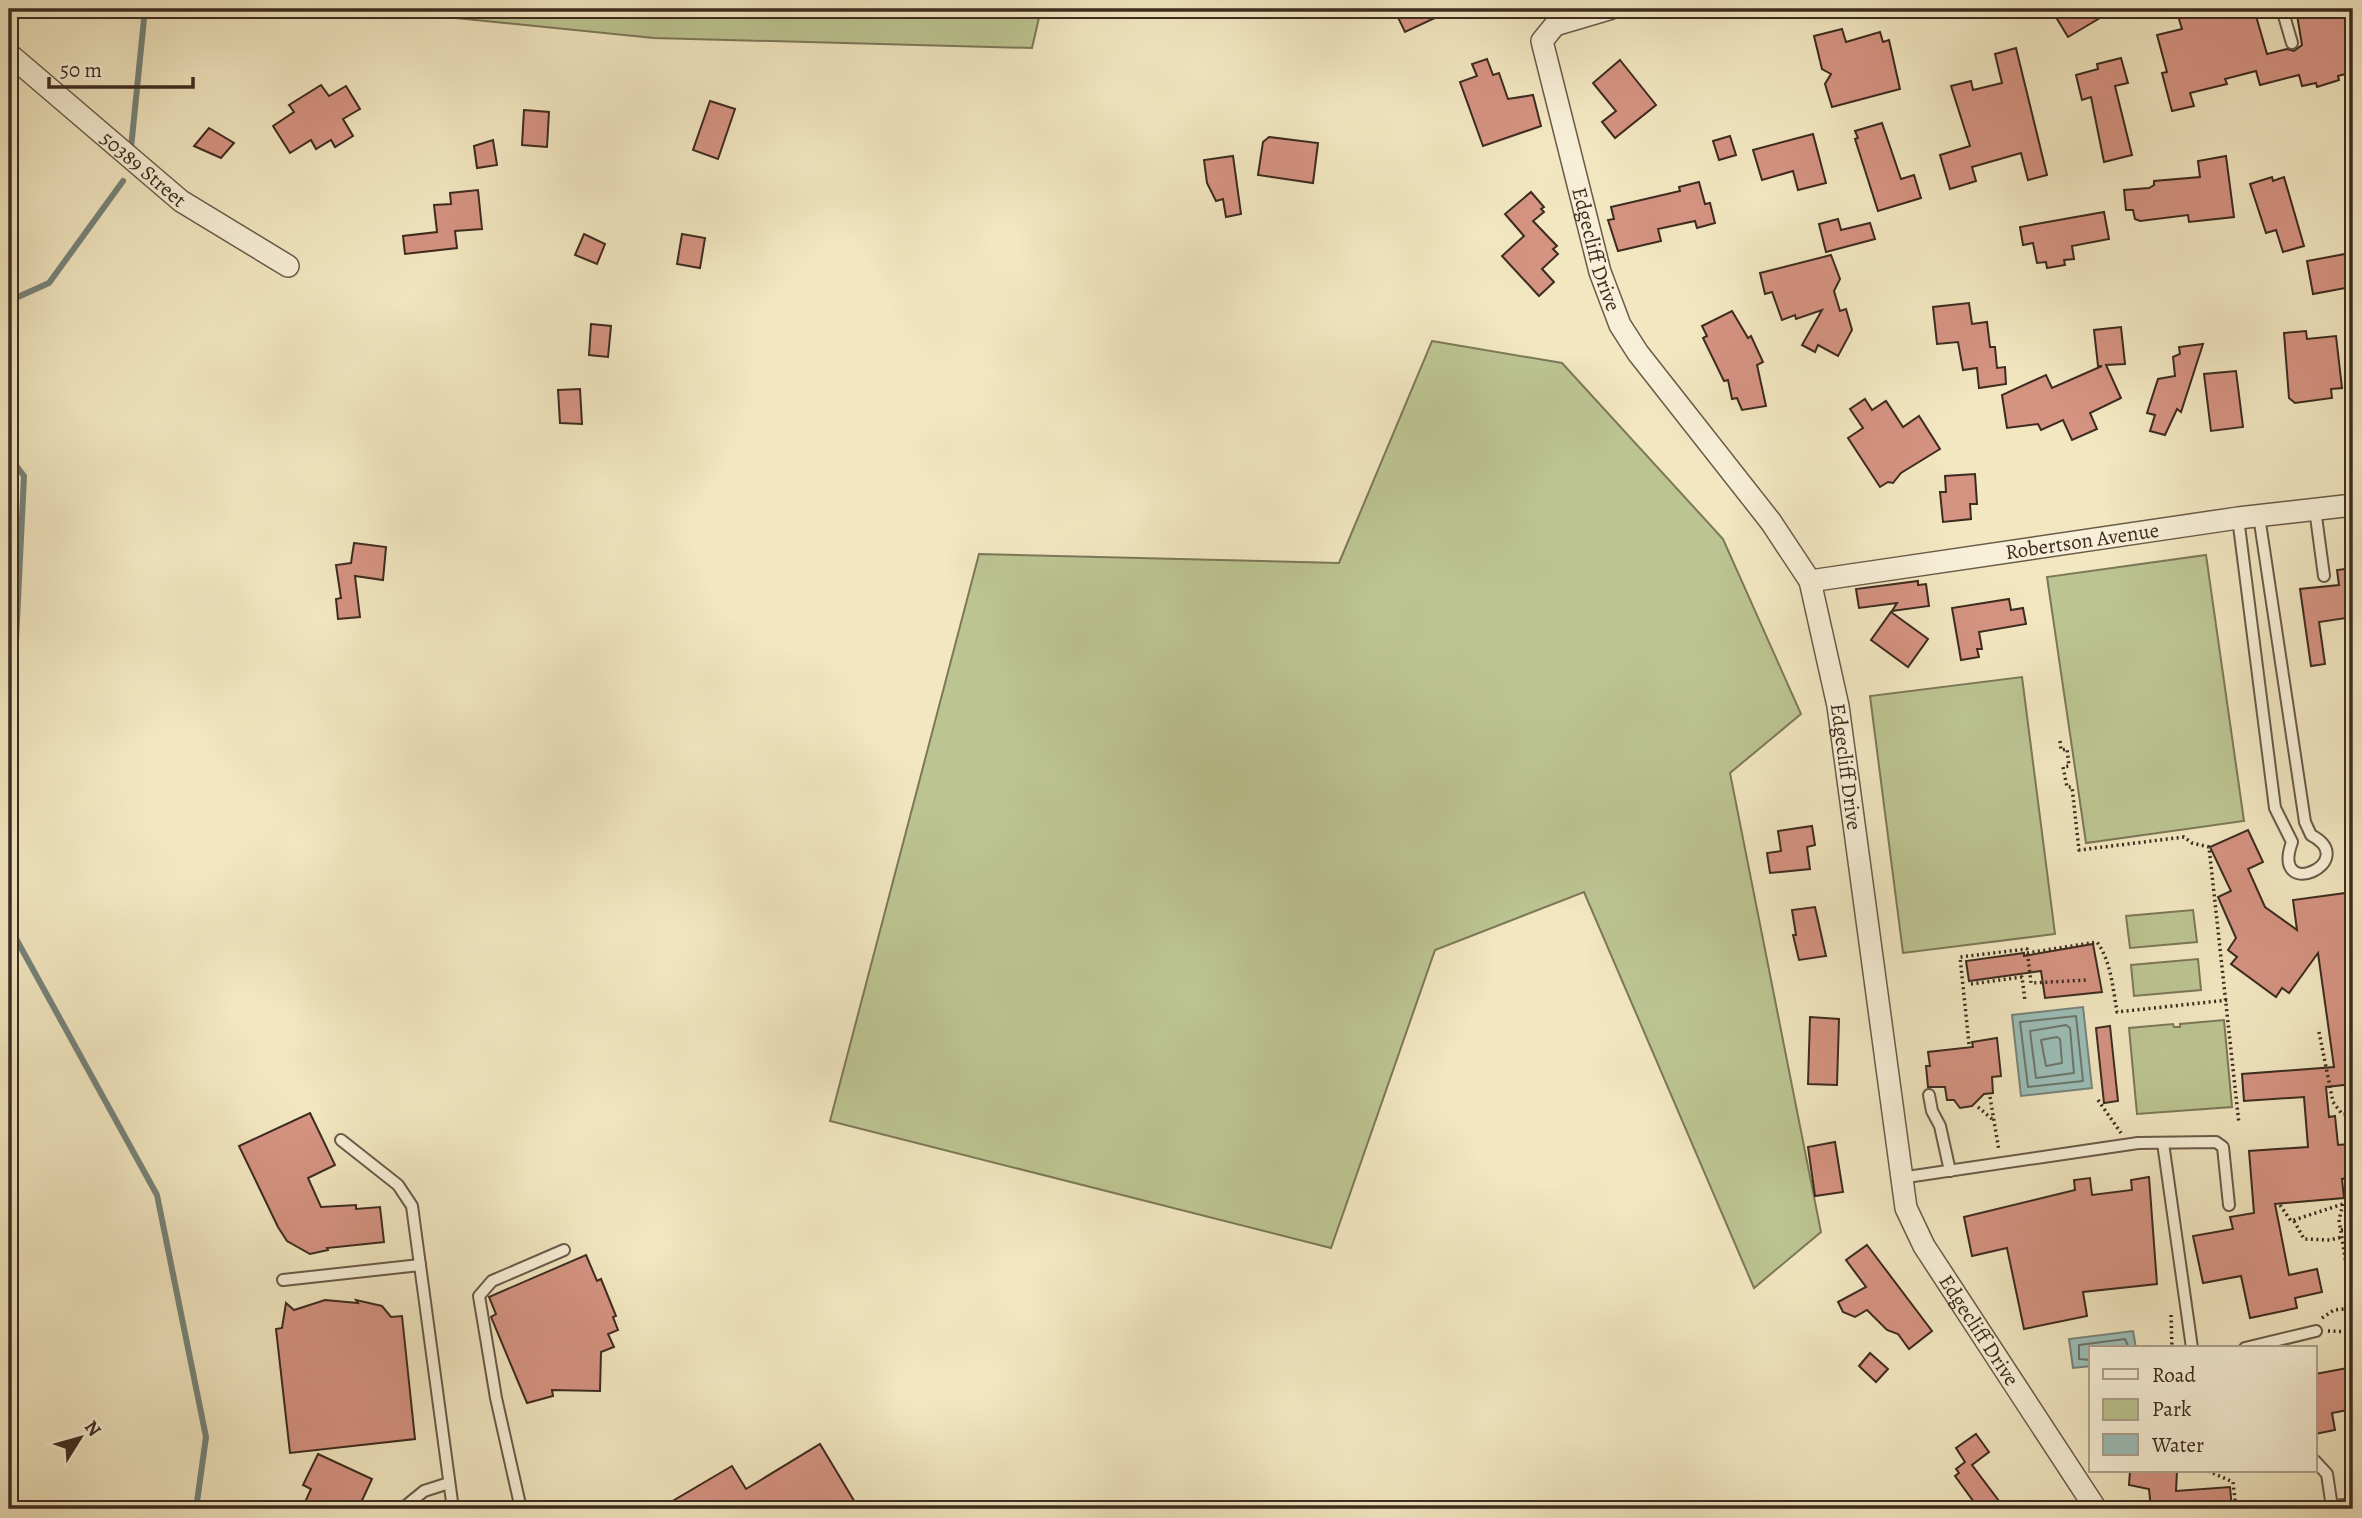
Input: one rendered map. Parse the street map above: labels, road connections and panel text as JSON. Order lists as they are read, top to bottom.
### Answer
{
  "streets": {
    "street": ["50389 Street", "Edgecliff Drive", "Robertson Avenue"]
  },
  "crossings": [
    ["Edgecliff Drive", "Robertson Avenue"]
  ],
  "legend": ["Road", "Park", "Water"],
  "scale_bar": "50 m",
  "north": "top right"
}
